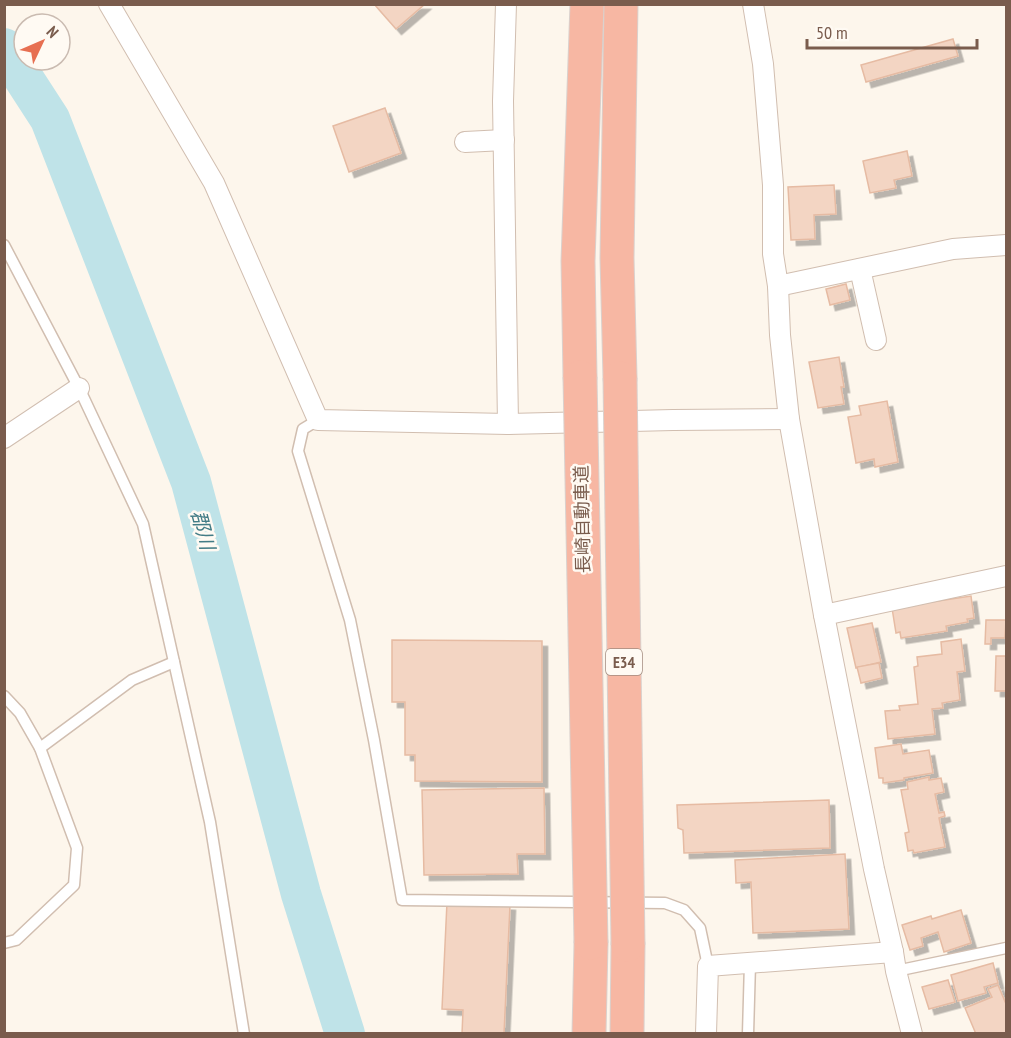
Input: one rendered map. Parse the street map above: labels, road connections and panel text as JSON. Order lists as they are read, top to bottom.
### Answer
{
  "streets": {
    "highway": ["長崎自動車道", "E34"]
  },
  "water": ["郡川"],
  "scale_bar": "50 m",
  "north": "top right"
}
